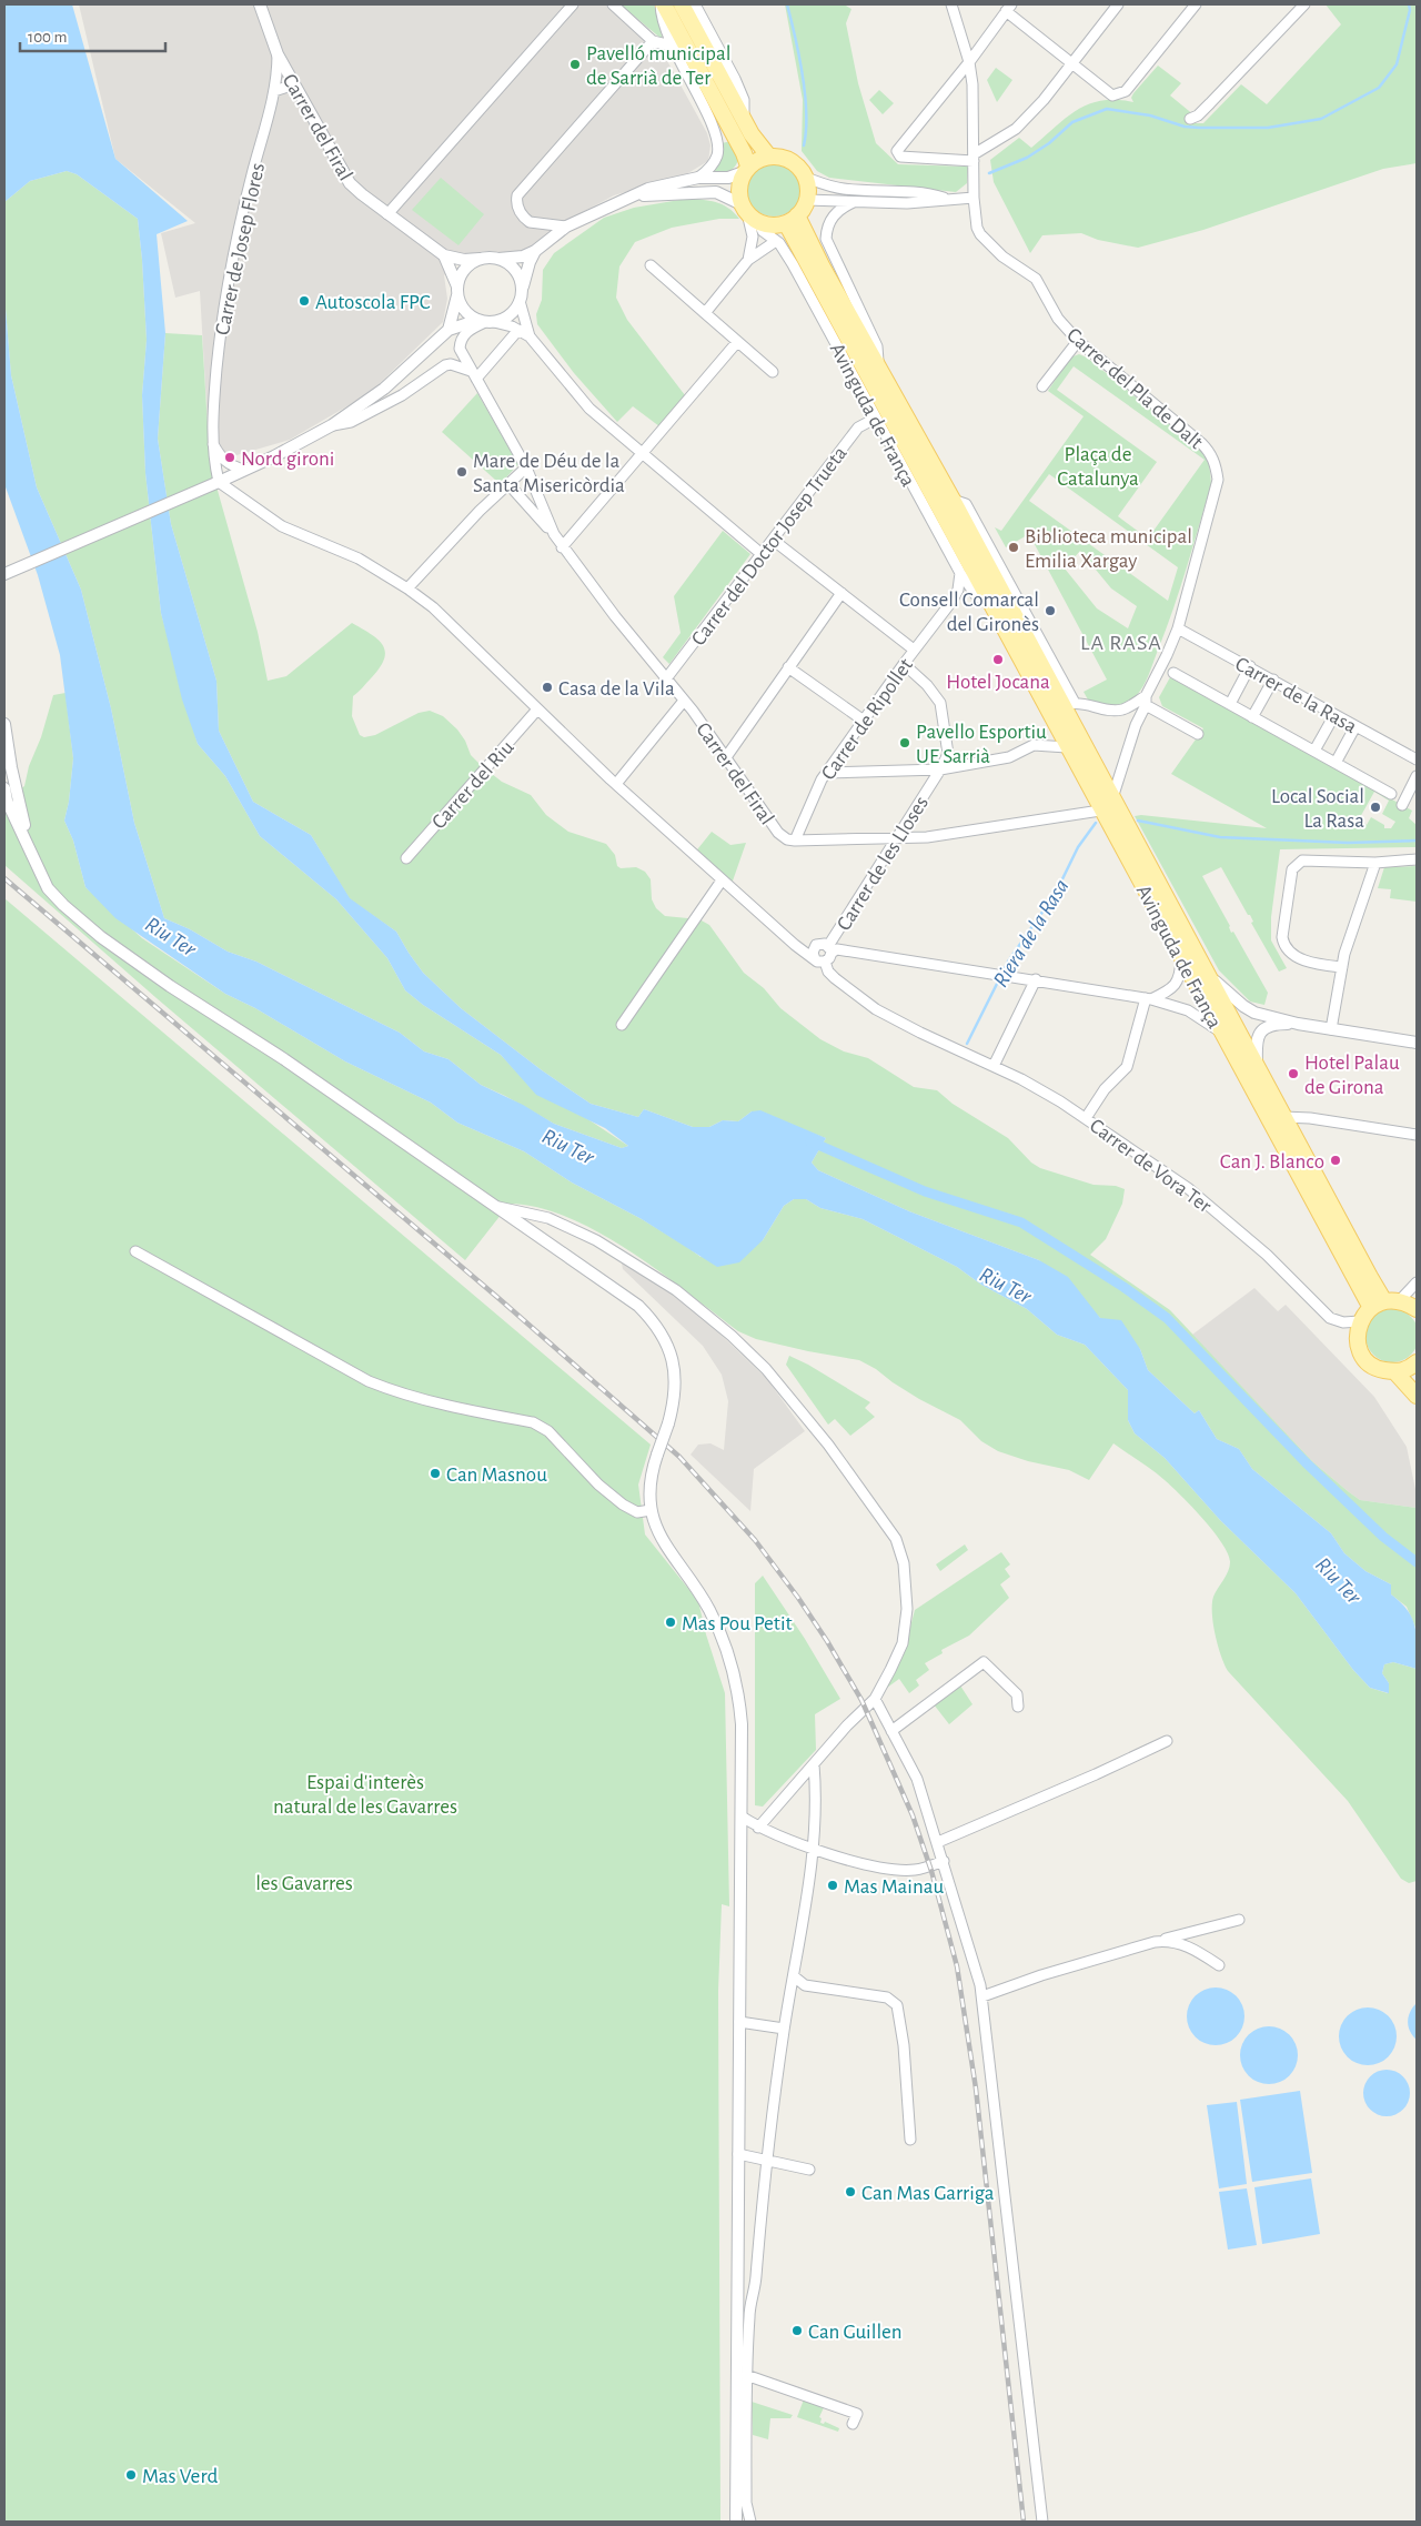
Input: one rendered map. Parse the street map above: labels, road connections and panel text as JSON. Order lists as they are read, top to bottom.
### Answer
{
  "streets": {
    "main road": ["Avinguda de França"],
    "street": [
      "Carrer del Firal",
      "Carrer de Josep Flores",
      "Carrer del Pla de Dalt",
      "Carrer del Doctor Josep Trueta",
      "Carrer de la Rasa",
      "Carrer de Ripollet",
      "Carrer del Riu",
      "Carrer de les Lloses",
      "Carrer de Vora Ter"
    ]
  },
  "crossings": [
    ["Carrer del Firal", "Carrer de Josep Flores"],
    ["Carrer del Firal", "Avinguda de França"],
    ["Carrer del Firal", "Carrer del Doctor Josep Trueta"],
    ["Carrer del Firal", "Carrer de Ripollet"],
    ["Carrer del Firal", "Carrer de les Lloses"],
    ["Carrer del Pla de Dalt", "Carrer de la Rasa"],
    ["Avinguda de França", "Carrer del Doctor Josep Trueta"],
    ["Avinguda de França", "Carrer de Ripollet"],
    ["Carrer de Ripollet", "Carrer de les Lloses"],
    ["Carrer de les Lloses", "Carrer de Vora Ter"]
  ],
  "districts": ["LA RASA"],
  "water": ["Riera de la Rasa", "Riu Ter"],
  "parks": ["Plaça de Catalunya", "Espai d'interès natural de les Gavarres", "les Gavarres"],
  "places": [
    "Pavelló municipal de Sarrià de Ter",
    "Autoscola FPC",
    "Nord gironi",
    "Mare de Déu de la Santa Misericòrdia",
    "Biblioteca municipal Emilia Xargay",
    "Consell Comarcal del Gironès",
    "Hotel Jocana",
    "Casa de la Vila",
    "Pavello Esportiu UE Sarrià",
    "Local Social La Rasa",
    "Hotel Palau de Girona",
    "Can J. Blanco",
    "Can Masnou",
    "Mas Pou Petit",
    "Mas Mainau",
    "Can Mas Garriga",
    "Can Guillen",
    "Mas Verd"
  ],
  "scale_bar": "100 m"
}
